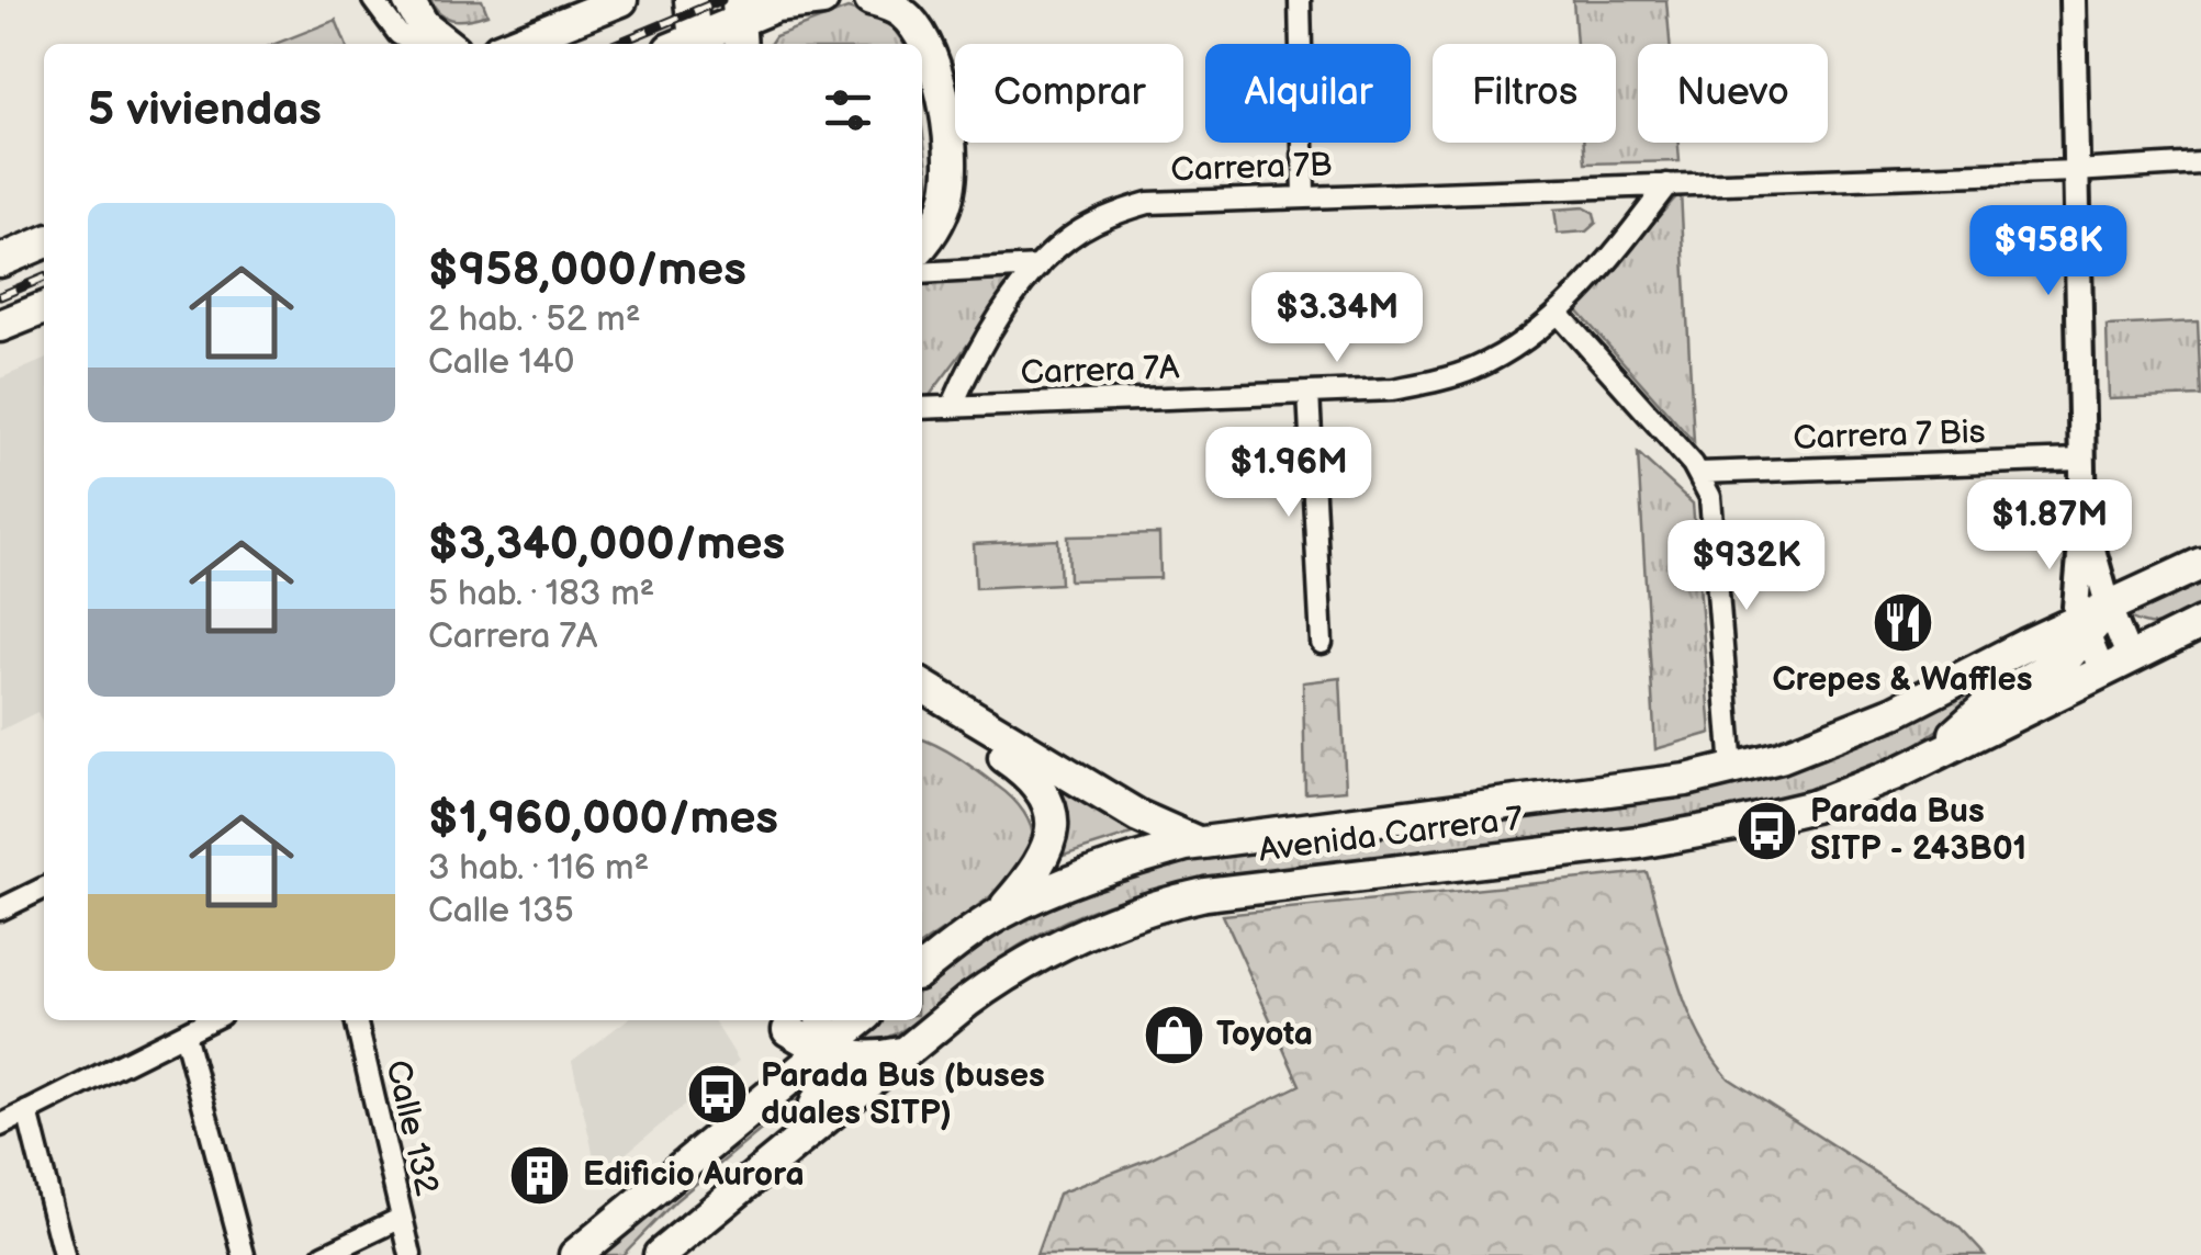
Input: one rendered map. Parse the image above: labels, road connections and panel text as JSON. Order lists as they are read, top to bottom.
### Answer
{
  "streets": {
    "main road": ["Avenida Carrera 7"],
    "street": [
      "Carrera 7B",
      "Carrera 7A",
      "Carrera 7 Bis",
      "Calle 132"
    ]
  },
  "crossings": [
    ["Carrera 7B", "Carrera 7A"]
  ],
  "places": {
    "restaurant": ["Crepes & Waffles"],
    "bus stop": ["Parada Bus SITP - 243B01", "Parada Bus (buses duales SITP)"],
    "shop": ["Toyota"],
    "building": ["Edificio Aurora"]
  },
  "page": {
    "chip": [
      "Comprar",
      "Alquilar",
      "Filtros",
      "Nuevo"
    ],
    "heading": "5 viviendas",
    "list": [
      {
        "name": "$958,000/mes",
        "note": "2 hab. · 52 m² · Calle 140"
      },
      {
        "name": "$3,340,000/mes",
        "note": "5 hab. · 183 m² · Carrera 7A"
      },
      {
        "name": "$1,960,000/mes",
        "note": "3 hab. · 116 m² · Calle 135"
      }
    ],
    "price": [
      "$958K",
      "$3.34M",
      "$1.96M",
      "$1.87M",
      "$932K"
    ]
  }
}
